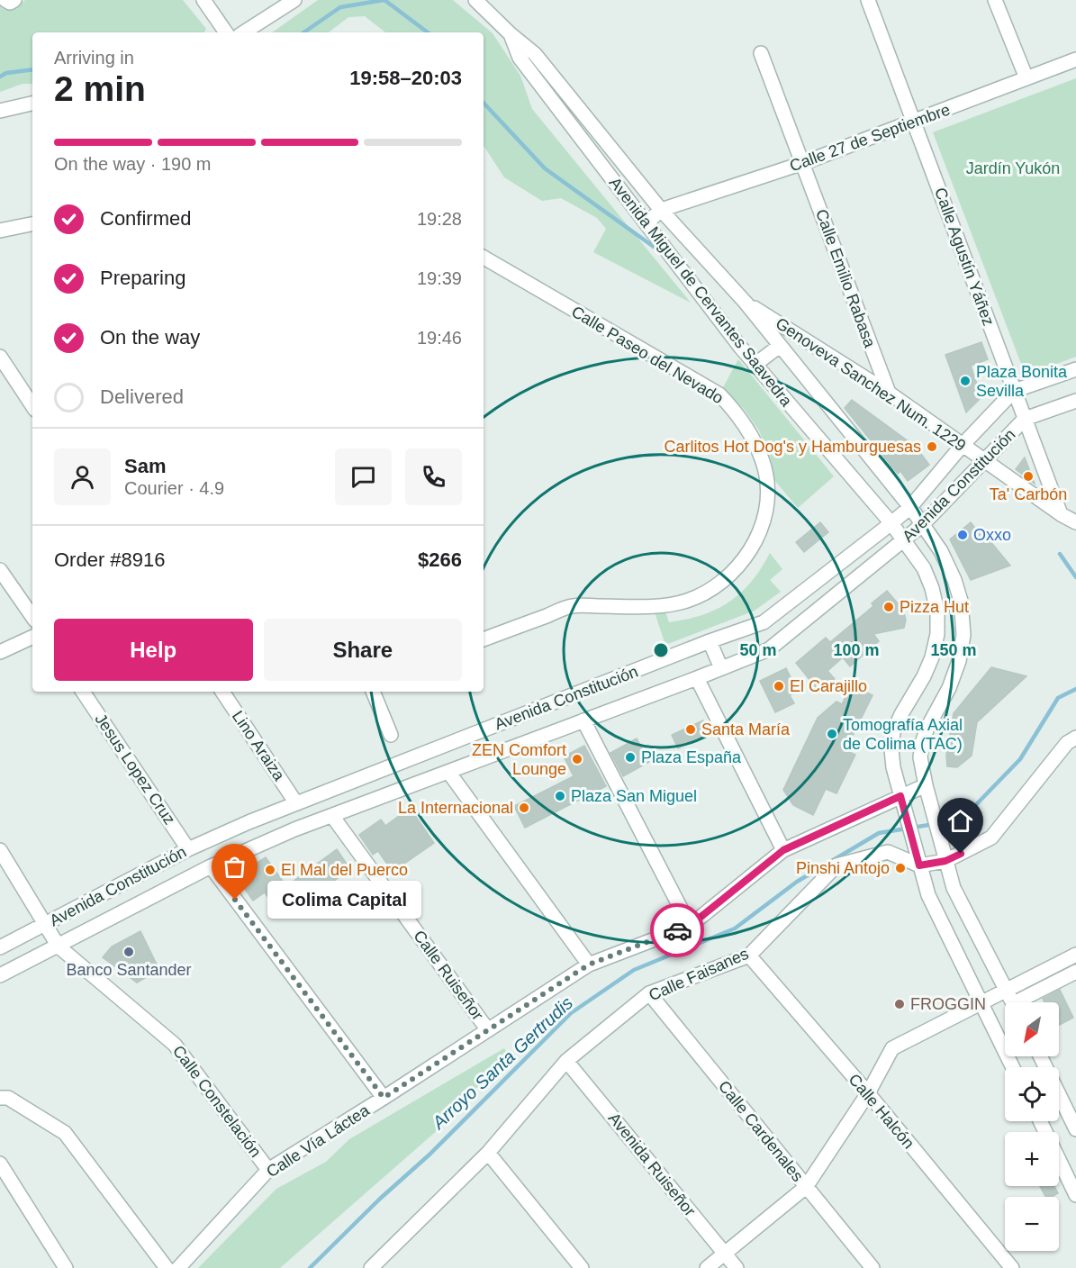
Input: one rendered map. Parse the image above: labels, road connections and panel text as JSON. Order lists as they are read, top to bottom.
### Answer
{
  "streets": {
    "street": [
      "Calle 27 de Septiembre",
      "Calle Agustín Yáñez",
      "Calle Emilio Rabasa",
      "Avenida Miguel de Cervantes Saavedra",
      "Calle Paseo del Nevado",
      "Genoveva Sanchez Num. 1229",
      "Avenida Constitución",
      "Lino Araiza",
      "Jesus Lopez Cruz",
      "Calle Faisanes",
      "Calle Ruiseñor",
      "Calle Constelación",
      "Calle Halcón",
      "Calle Cardenales",
      "Calle Vía Láctea",
      "Avenida Ruiseñor"
    ]
  },
  "crossings": [
    ["Calle 27 de Septiembre", "Calle Agustín Yáñez"],
    ["Calle 27 de Septiembre", "Calle Emilio Rabasa"],
    ["Calle 27 de Septiembre", "Avenida Miguel de Cervantes Saavedra"],
    ["Calle Agustín Yáñez", "Genoveva Sanchez Num. 1229"],
    ["Calle Agustín Yáñez", "Avenida Constitución"],
    ["Calle Emilio Rabasa", "Genoveva Sanchez Num. 1229"],
    ["Avenida Miguel de Cervantes Saavedra", "Genoveva Sanchez Num. 1229"],
    ["Avenida Miguel de Cervantes Saavedra", "Avenida Constitución"],
    ["Avenida Miguel de Cervantes Saavedra", "Calle Faisanes"],
    ["Avenida Miguel de Cervantes Saavedra", "Calle Vía Láctea"],
    ["Genoveva Sanchez Num. 1229", "Avenida Constitución"],
    ["Avenida Constitución", "Lino Araiza"],
    ["Avenida Constitución", "Jesus Lopez Cruz"],
    ["Avenida Constitución", "Calle Ruiseñor"],
    ["Avenida Constitución", "Calle Constelación"],
    ["Calle Faisanes", "Calle Halcón"],
    ["Calle Faisanes", "Calle Cardenales"],
    ["Calle Faisanes", "Avenida Ruiseñor"],
    ["Calle Ruiseñor", "Calle Vía Láctea"],
    ["Calle Constelación", "Calle Vía Láctea"]
  ],
  "water": ["Arroyo Santa Gertrudis"],
  "parks": ["Jardín Yukón"],
  "places": [
    "Plaza Bonita Sevilla",
    "Carlitos Hot Dog's y Hamburguesas",
    "Ta' Carbón",
    "Oxxo",
    "Pizza Hut",
    "El Carajillo",
    "Santa María",
    "Tomografía Axial de Colima (TAC)",
    "Plaza España",
    "ZEN Comfort Lounge",
    "Plaza San Miguel",
    "La Internacional",
    "Pinshi Antojo",
    "El Mal del Puerco",
    "Colima Capital",
    "Banco Santander",
    "FROGGIN"
  ],
  "north": "bottom left",
  "page": {
    "heading": ["2 min", "Arriving in", "19:58–20:03"],
    "panel": [
      "Sam",
      "Courier · 4.9",
      "Order #8916",
      "$266"
    ],
    "bar": "On the way · 190 m",
    "list": [
      ["Confirmed", "19:28"],
      ["Preparing", "19:39"],
      ["On the way", "19:46"],
      "Delivered"
    ],
    "buttons": ["Help", "Share"],
    "bubble": "Colima Capital",
    "map_buttons": ["+", "−"]
  },
  "rings": ["50 m", "100 m", "150 m"]
}
